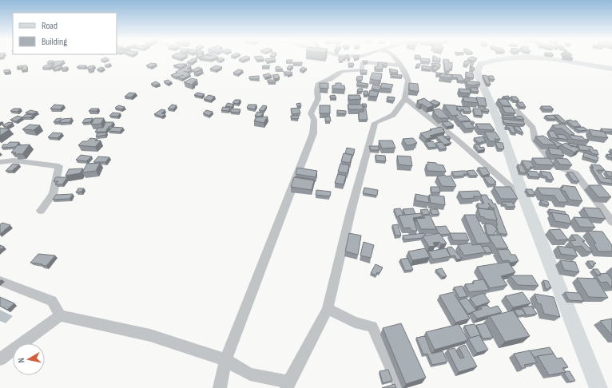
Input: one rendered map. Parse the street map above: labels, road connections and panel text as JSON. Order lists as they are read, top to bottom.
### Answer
{
  "legend": ["Road", "Building"],
  "north": "left"
}
